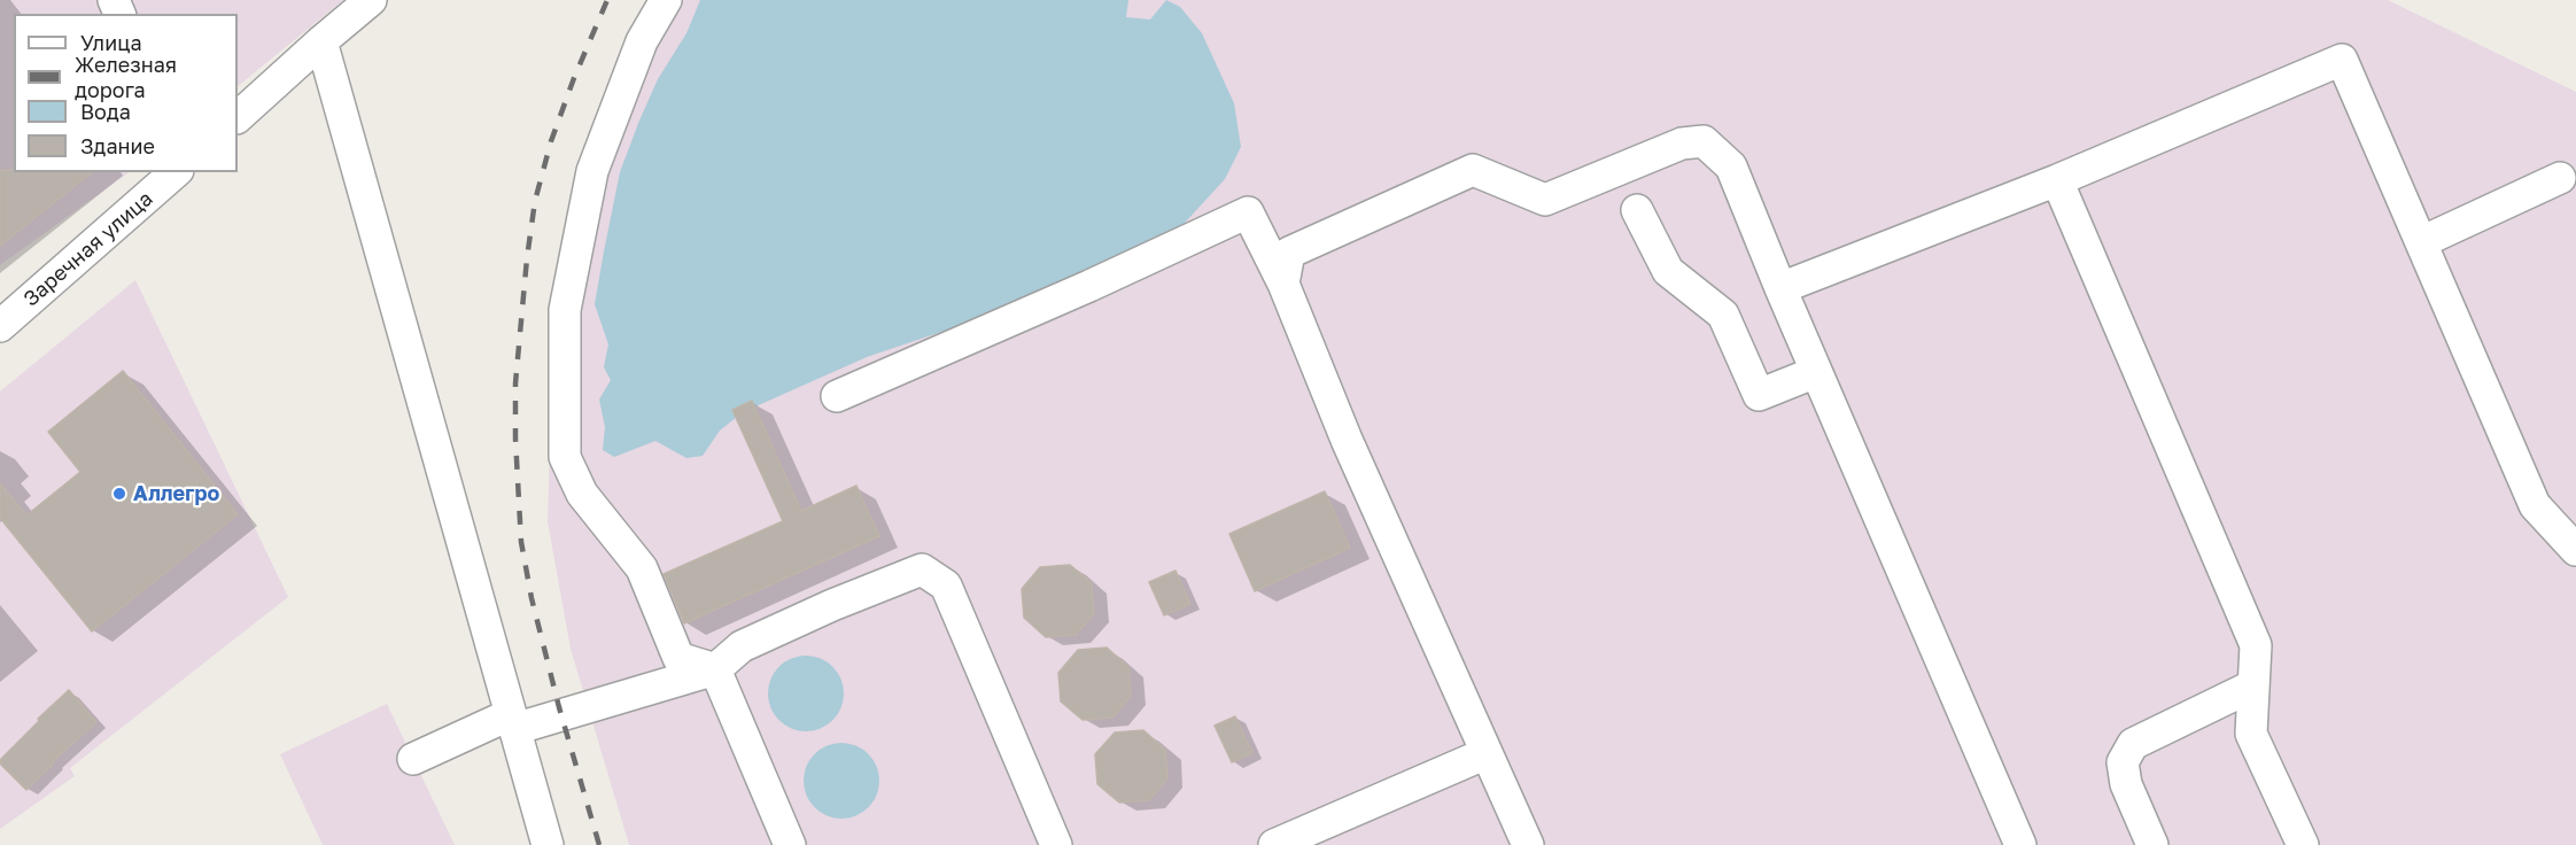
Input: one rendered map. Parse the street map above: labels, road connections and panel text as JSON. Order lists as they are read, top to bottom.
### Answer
{
  "streets": {
    "street": ["Заречная улица"]
  },
  "places": ["Аллегро"],
  "legend": [
    "Улица",
    "Железная дорога",
    "Вода",
    "Здание"
  ]
}
